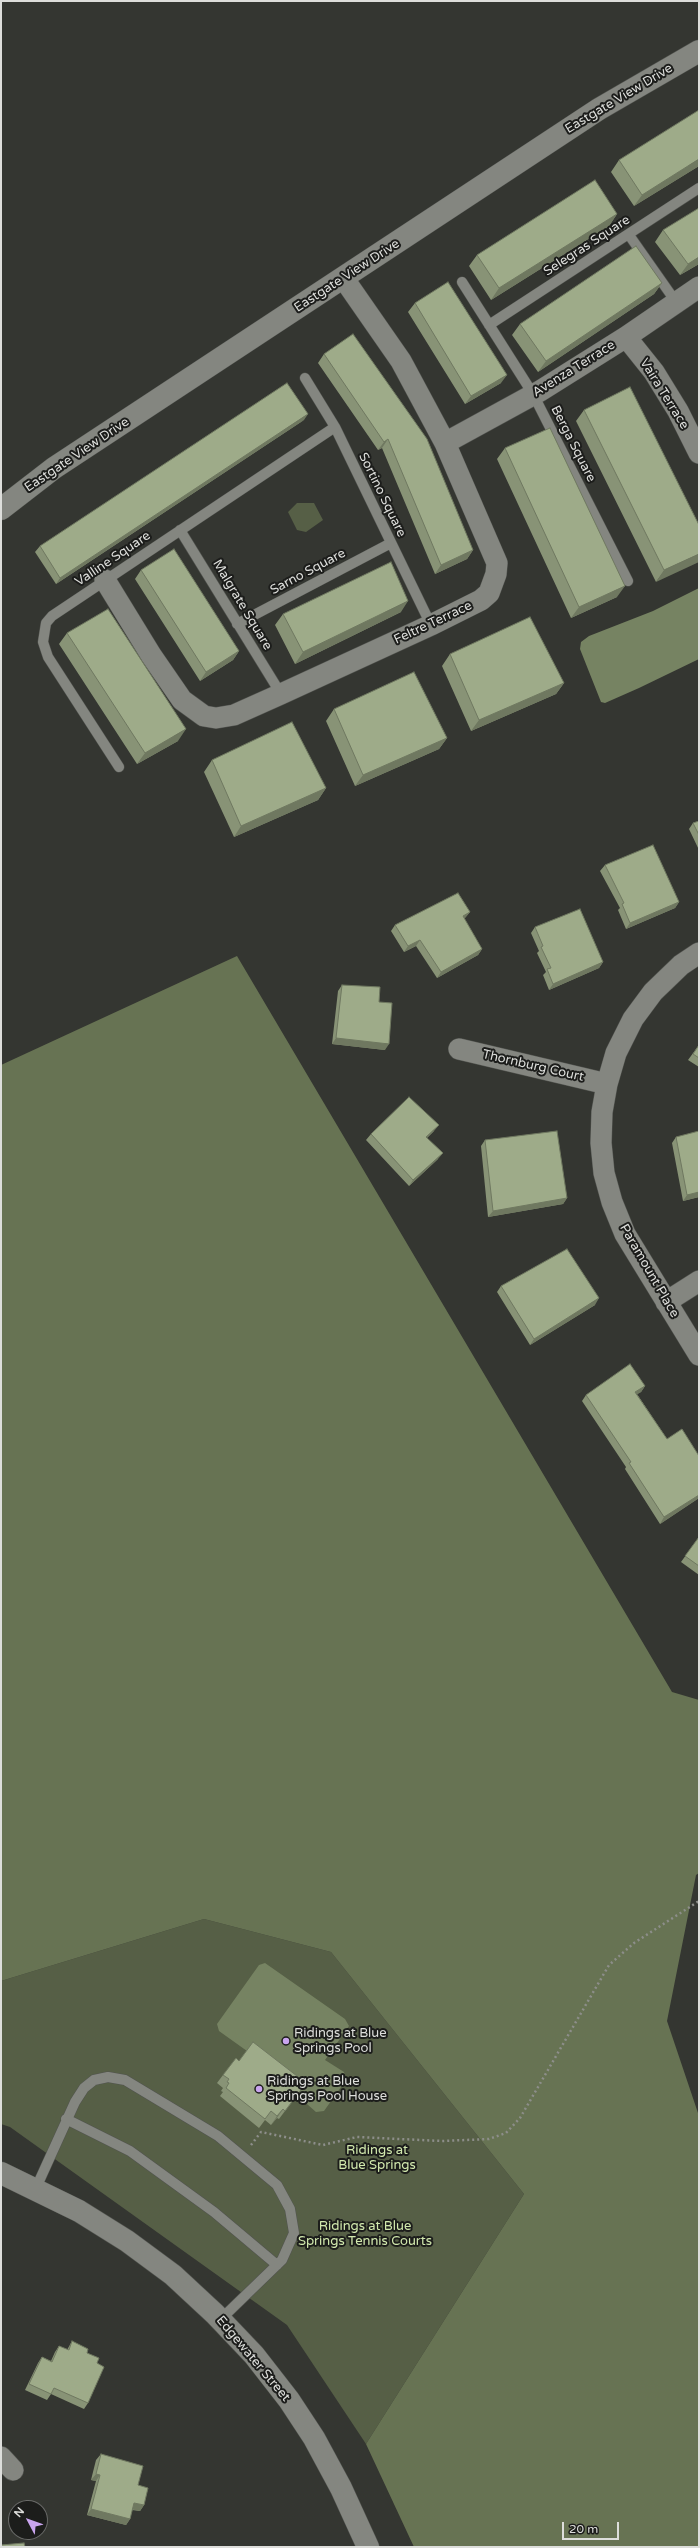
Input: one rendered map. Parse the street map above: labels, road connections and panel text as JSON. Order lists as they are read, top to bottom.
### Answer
{
  "streets": {
    "street": [
      "Eastgate View Drive",
      "Avenza Terrace",
      "Vaira Terrace",
      "Feltre Terrace",
      "Thornburg Court",
      "Paramount Place",
      "Edgewater Street"
    ],
    "lane": [
      "Selegras Square",
      "Berga Square",
      "Sortino Square",
      "Valline Square",
      "Sarno Square",
      "Malgrate Square"
    ]
  },
  "crossings": [
    ["Eastgate View Drive", "Feltre Terrace"],
    ["Selegras Square", "Berga Square"],
    ["Avenza Terrace", "Vaira Terrace"],
    ["Avenza Terrace", "Berga Square"],
    ["Avenza Terrace", "Feltre Terrace"],
    ["Sortino Square", "Valline Square"],
    ["Sortino Square", "Sarno Square"],
    ["Sortino Square", "Feltre Terrace"],
    ["Valline Square", "Malgrate Square"],
    ["Valline Square", "Feltre Terrace"],
    ["Sarno Square", "Malgrate Square"],
    ["Malgrate Square", "Feltre Terrace"],
    ["Thornburg Court", "Paramount Place"]
  ],
  "parks": ["Ridings at Blue Springs", "Ridings at Blue Springs Tennis Courts"],
  "places": ["Ridings at Blue Springs Pool", "Ridings at Blue Springs Pool House"],
  "scale_bar": "20 m",
  "north": "top left"
}
